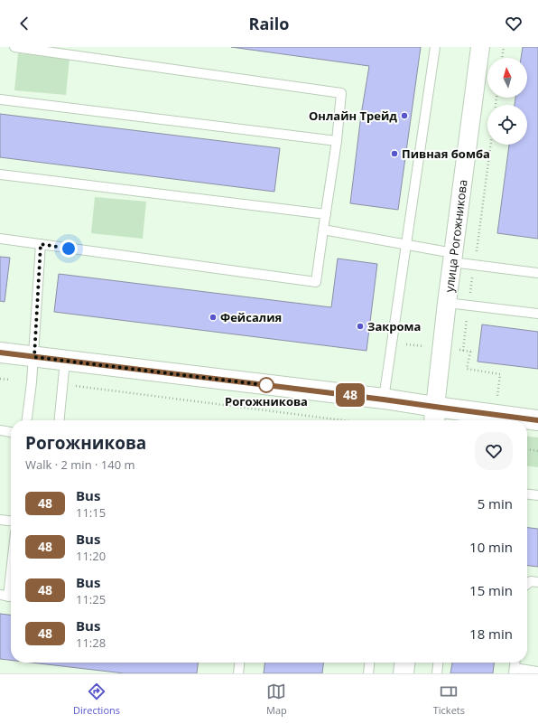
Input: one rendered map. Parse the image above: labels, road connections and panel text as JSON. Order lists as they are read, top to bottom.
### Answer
{
  "streets": {
    "street": ["улица Рогожникова"]
  },
  "places": [
    "Онлайн Трейд",
    "Пивная бомба",
    "Фейсалия",
    "Закрома",
    "Рогожникова"
  ],
  "lines": ["bus line 48"],
  "north": "top",
  "page": {
    "header": "Railo",
    "on_map": "48",
    "heading": ["Рогожникова", "Walk · 2 min · 140 m"],
    "list": [
      {
        "mark": "48",
        "name": "Bus",
        "note": "11:15",
        "value": "5 min"
      },
      {
        "mark": "48",
        "name": "Bus",
        "note": "11:20",
        "value": "10 min"
      },
      {
        "mark": "48",
        "name": "Bus",
        "note": "11:25",
        "value": "15 min"
      },
      {
        "mark": "48",
        "name": "Bus",
        "note": "11:28",
        "value": "18 min"
      }
    ],
    "tabs": ["Directions", "Map", "Tickets"]
  }
}
